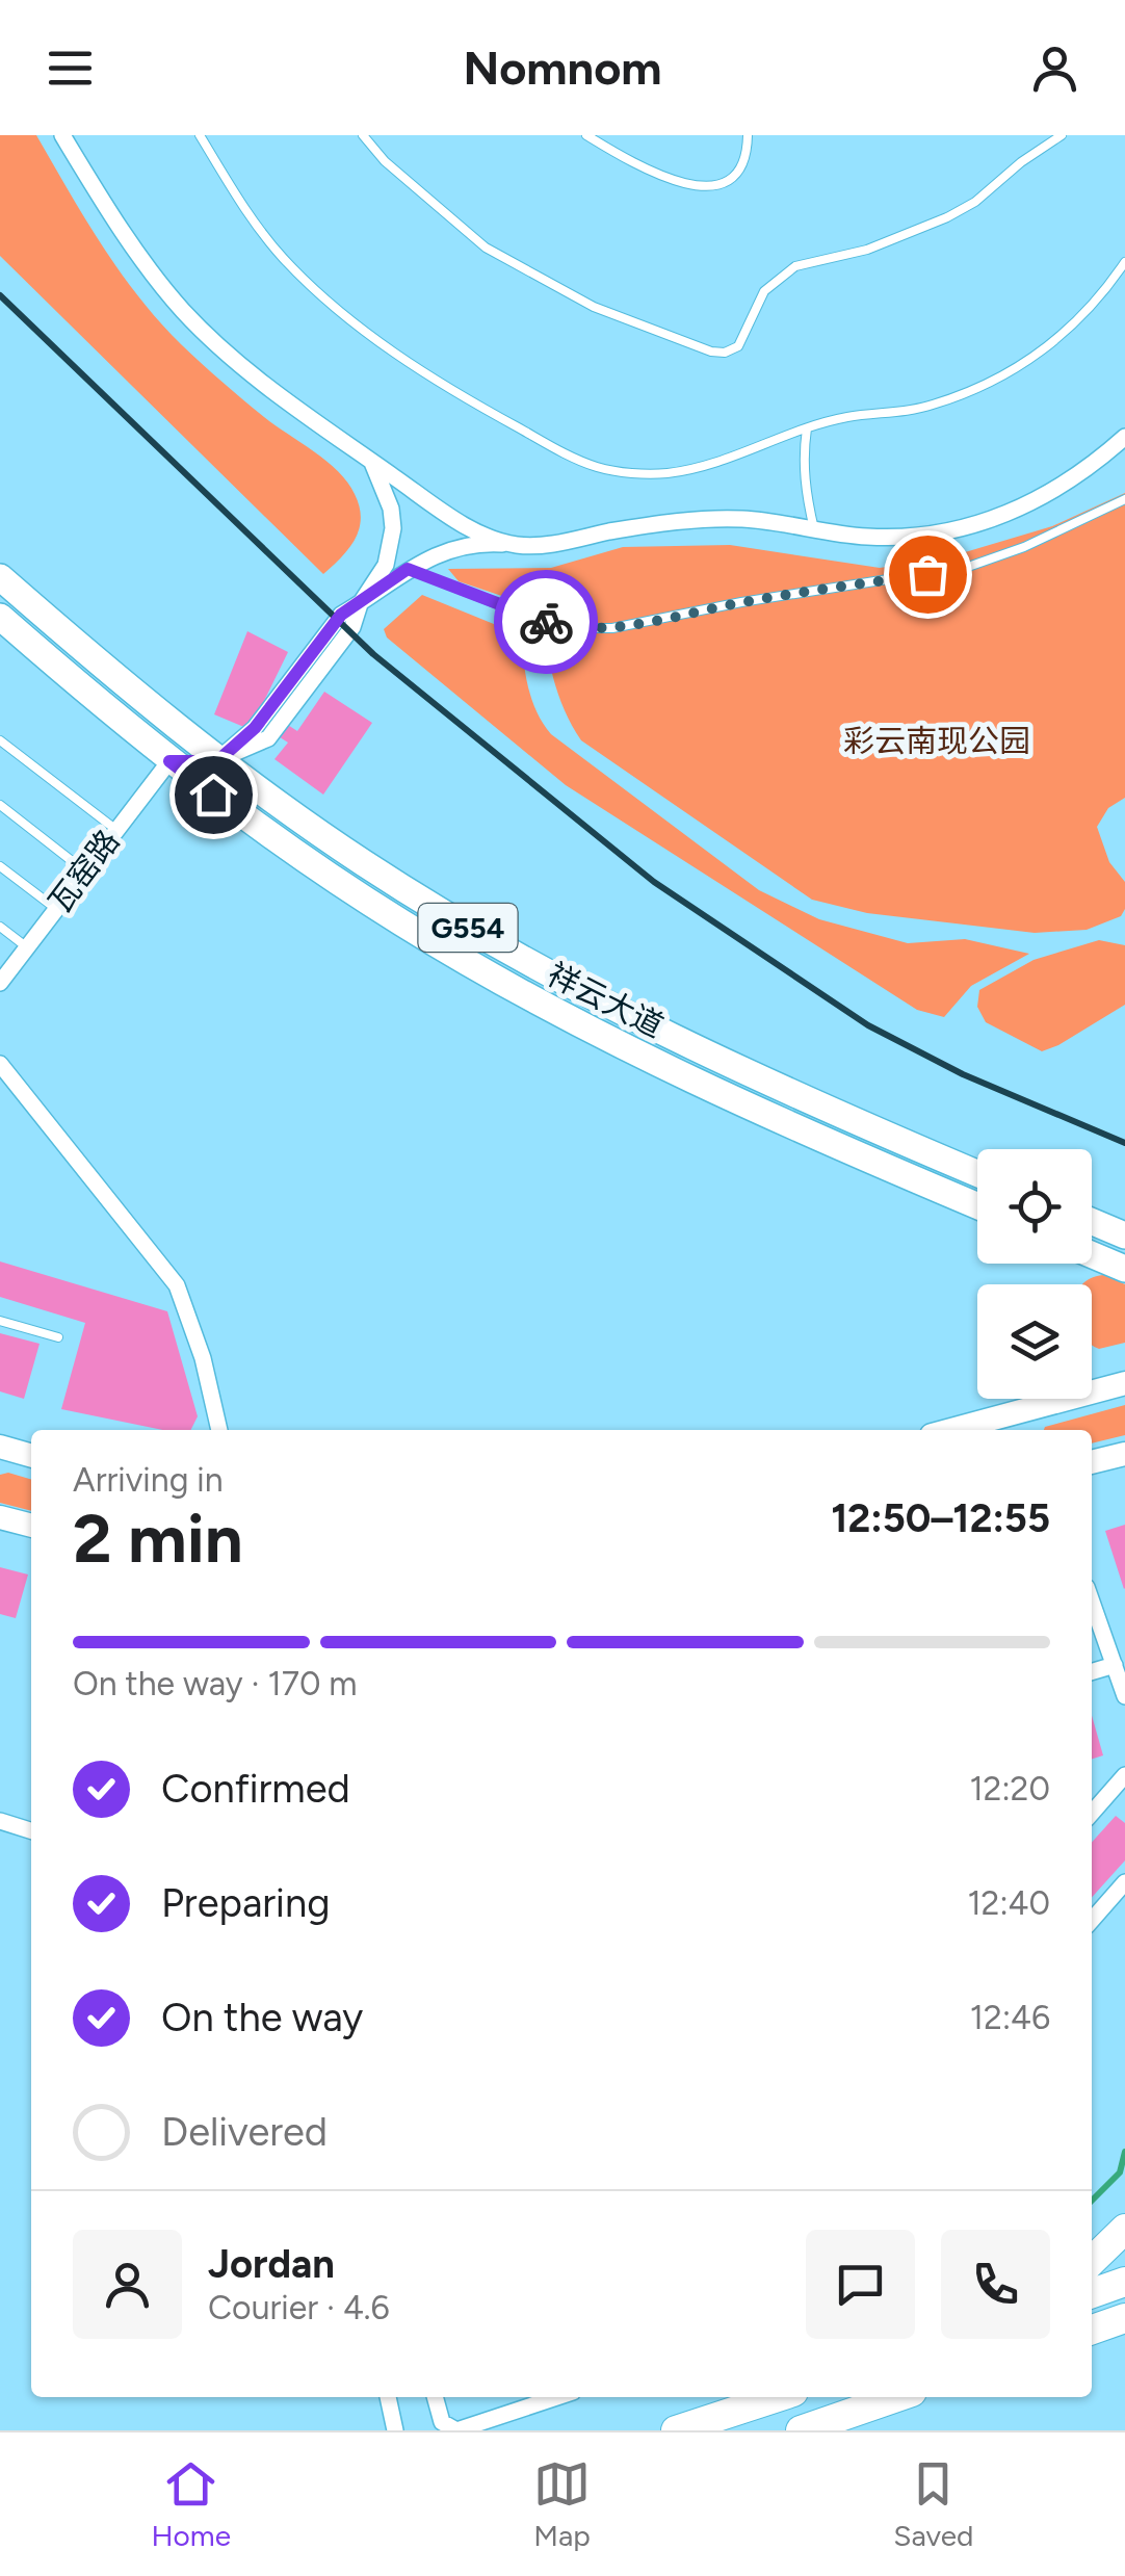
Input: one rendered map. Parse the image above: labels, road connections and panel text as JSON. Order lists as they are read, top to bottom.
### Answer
{
  "streets": {
    "highway": ["G554", "祥云大道"],
    "street": ["瓦窑路"]
  },
  "crossings": [
    ["瓦窑路", "祥云大道"]
  ],
  "parks": ["彩云南现公园"],
  "page": {
    "header": "Nomnom",
    "heading": ["2 min", "Arriving in", "12:50–12:55"],
    "panel": ["Jordan", "Courier · 4.6"],
    "bar": "On the way · 170 m",
    "list": [
      ["Confirmed", "12:20"],
      ["Preparing", "12:40"],
      ["On the way", "12:46"],
      "Delivered"
    ],
    "tabs": ["Home", "Map", "Saved"]
  }
}
